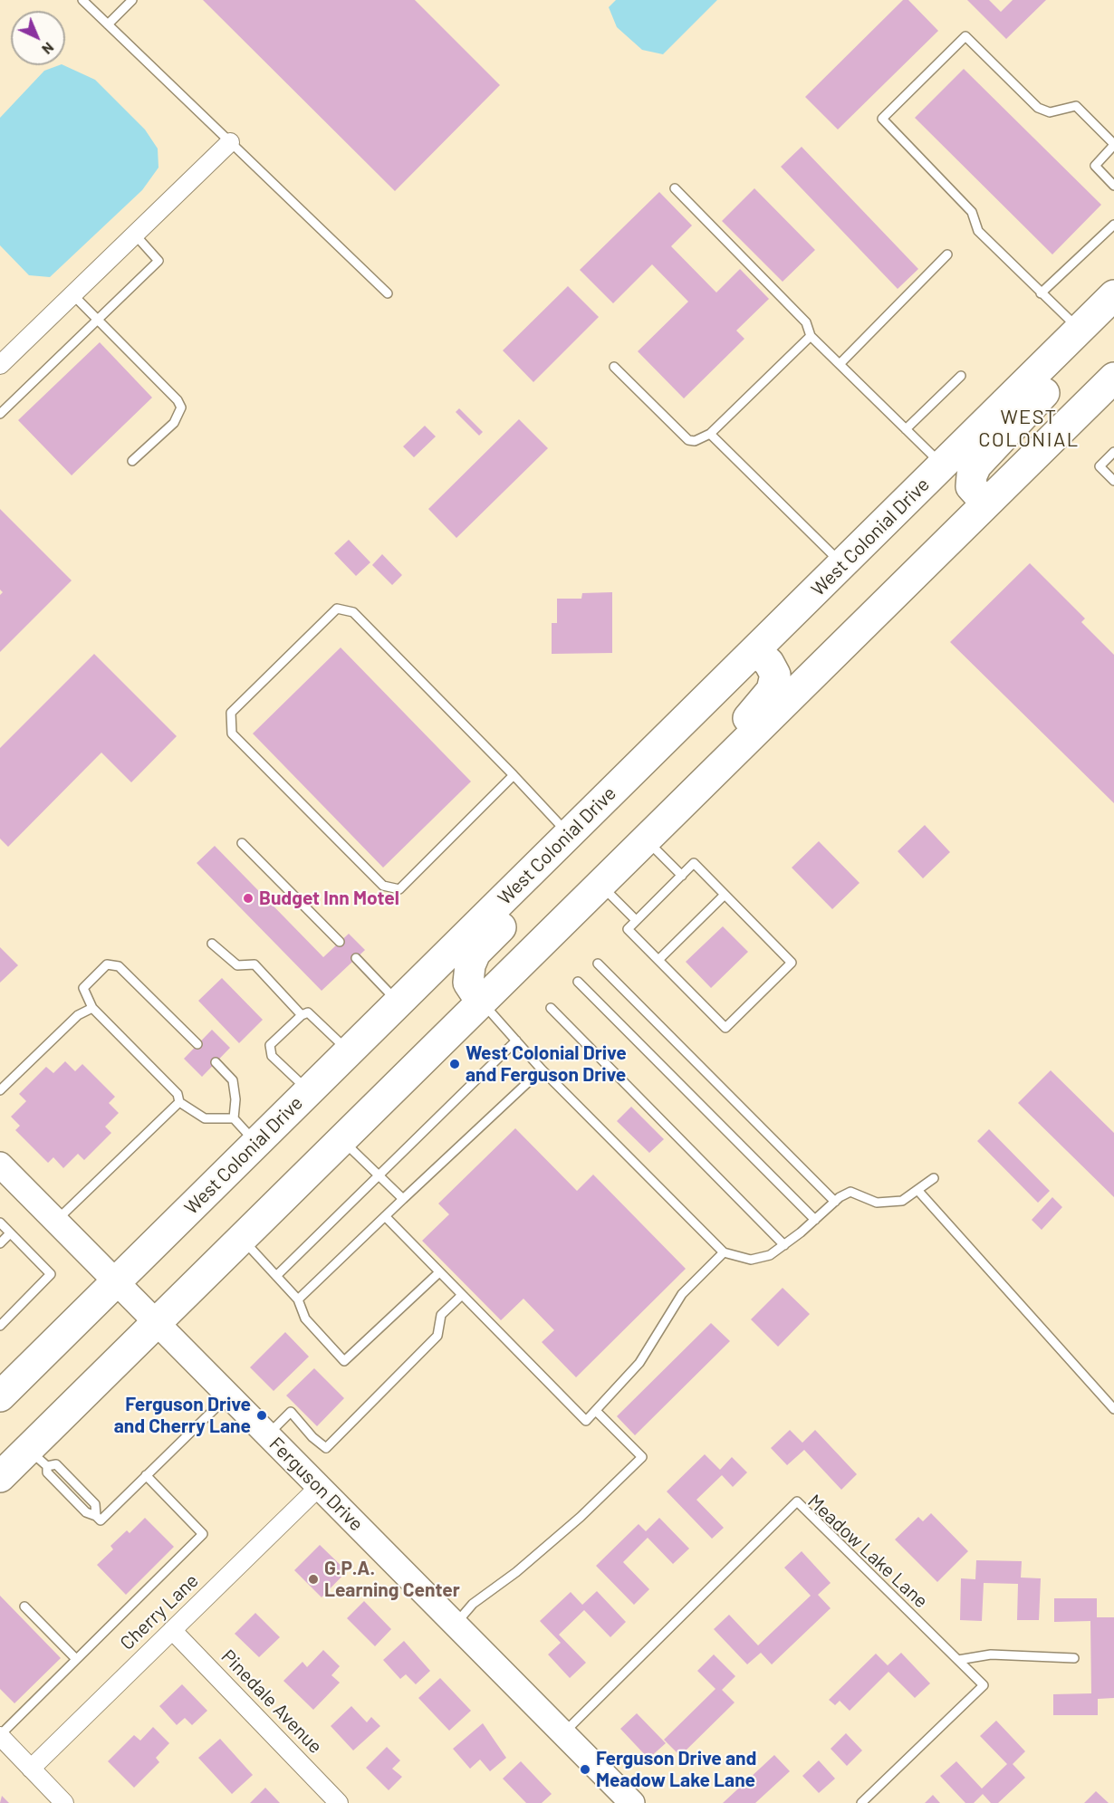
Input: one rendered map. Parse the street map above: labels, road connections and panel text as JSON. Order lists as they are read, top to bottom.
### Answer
{
  "streets": {
    "highway": ["West Colonial Drive"],
    "street": ["Ferguson Drive", "Cherry Lane", "Pinedale Avenue"],
    "lane": ["Meadow Lake Lane"]
  },
  "crossings": [
    ["West Colonial Drive", "Ferguson Drive"],
    ["Ferguson Drive", "Meadow Lake Lane"],
    ["Ferguson Drive", "Cherry Lane"],
    ["Cherry Lane", "Pinedale Avenue"]
  ],
  "districts": ["WEST COLONIAL"],
  "places": [
    "Budget Inn Motel",
    "West Colonial Drive and Ferguson Drive",
    "Ferguson Drive and Cherry Lane",
    "G.P.A. Learning Center",
    "Ferguson Drive and Meadow Lake Lane"
  ],
  "north": "bottom right"
}
